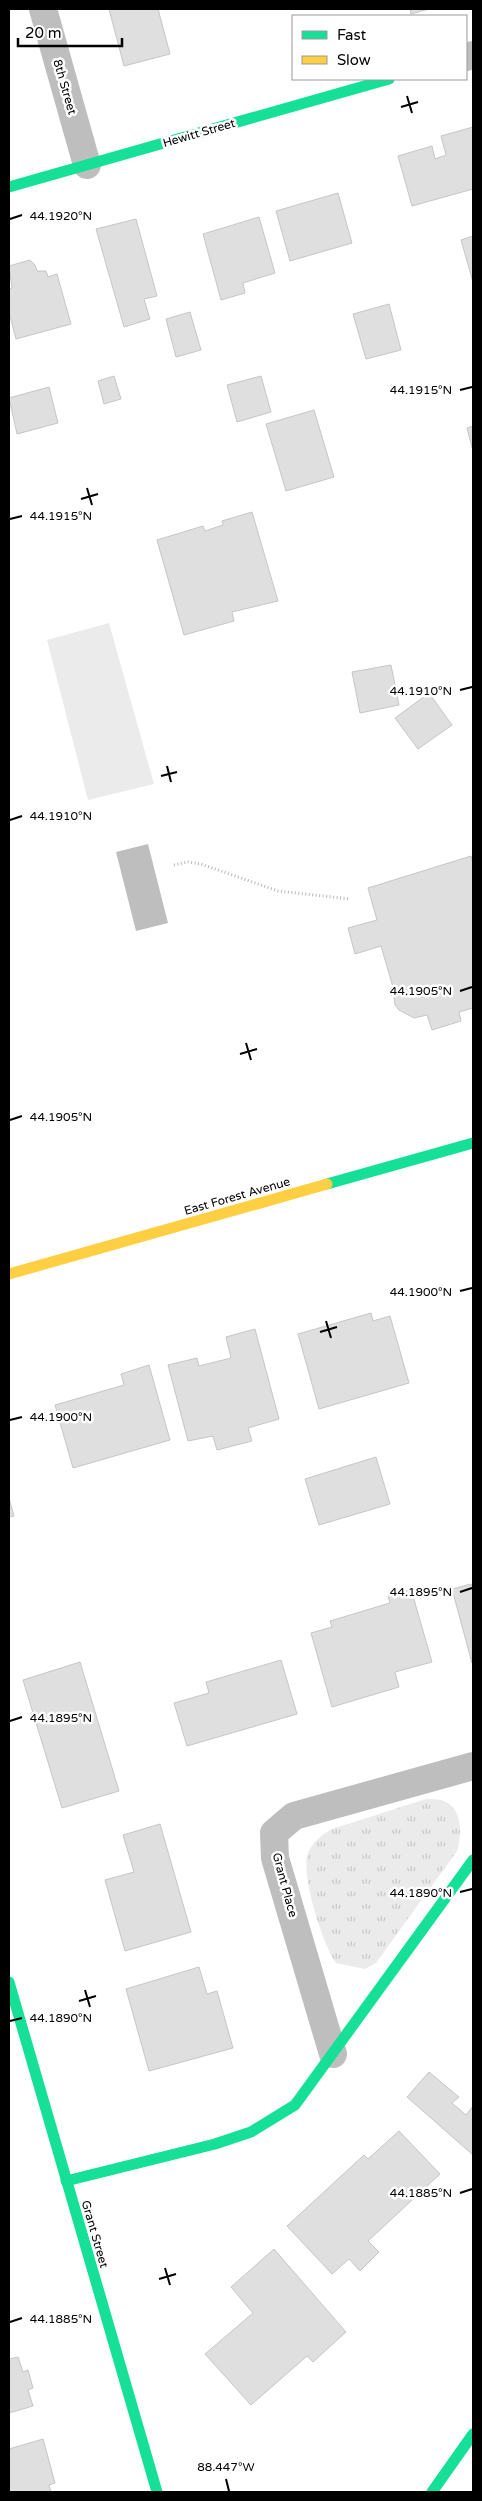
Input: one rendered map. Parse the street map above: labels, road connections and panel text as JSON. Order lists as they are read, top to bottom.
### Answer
{
  "streets": {
    "street": [
      "8th Street",
      "Hewitt Street",
      "East Forest Avenue",
      "Grant Place",
      "Grant Street"
    ]
  },
  "crossings": [
    ["8th Street", "Hewitt Street"]
  ],
  "legend": ["Fast", "Slow"],
  "scale_bar": "20 m",
  "coordinates": [
    "44.1920°N",
    "44.1915°N",
    "44.1910°N",
    "44.1905°N",
    "44.1900°N",
    "44.1895°N",
    "44.1890°N",
    "44.1885°N",
    "88.447°W"
  ]
}
